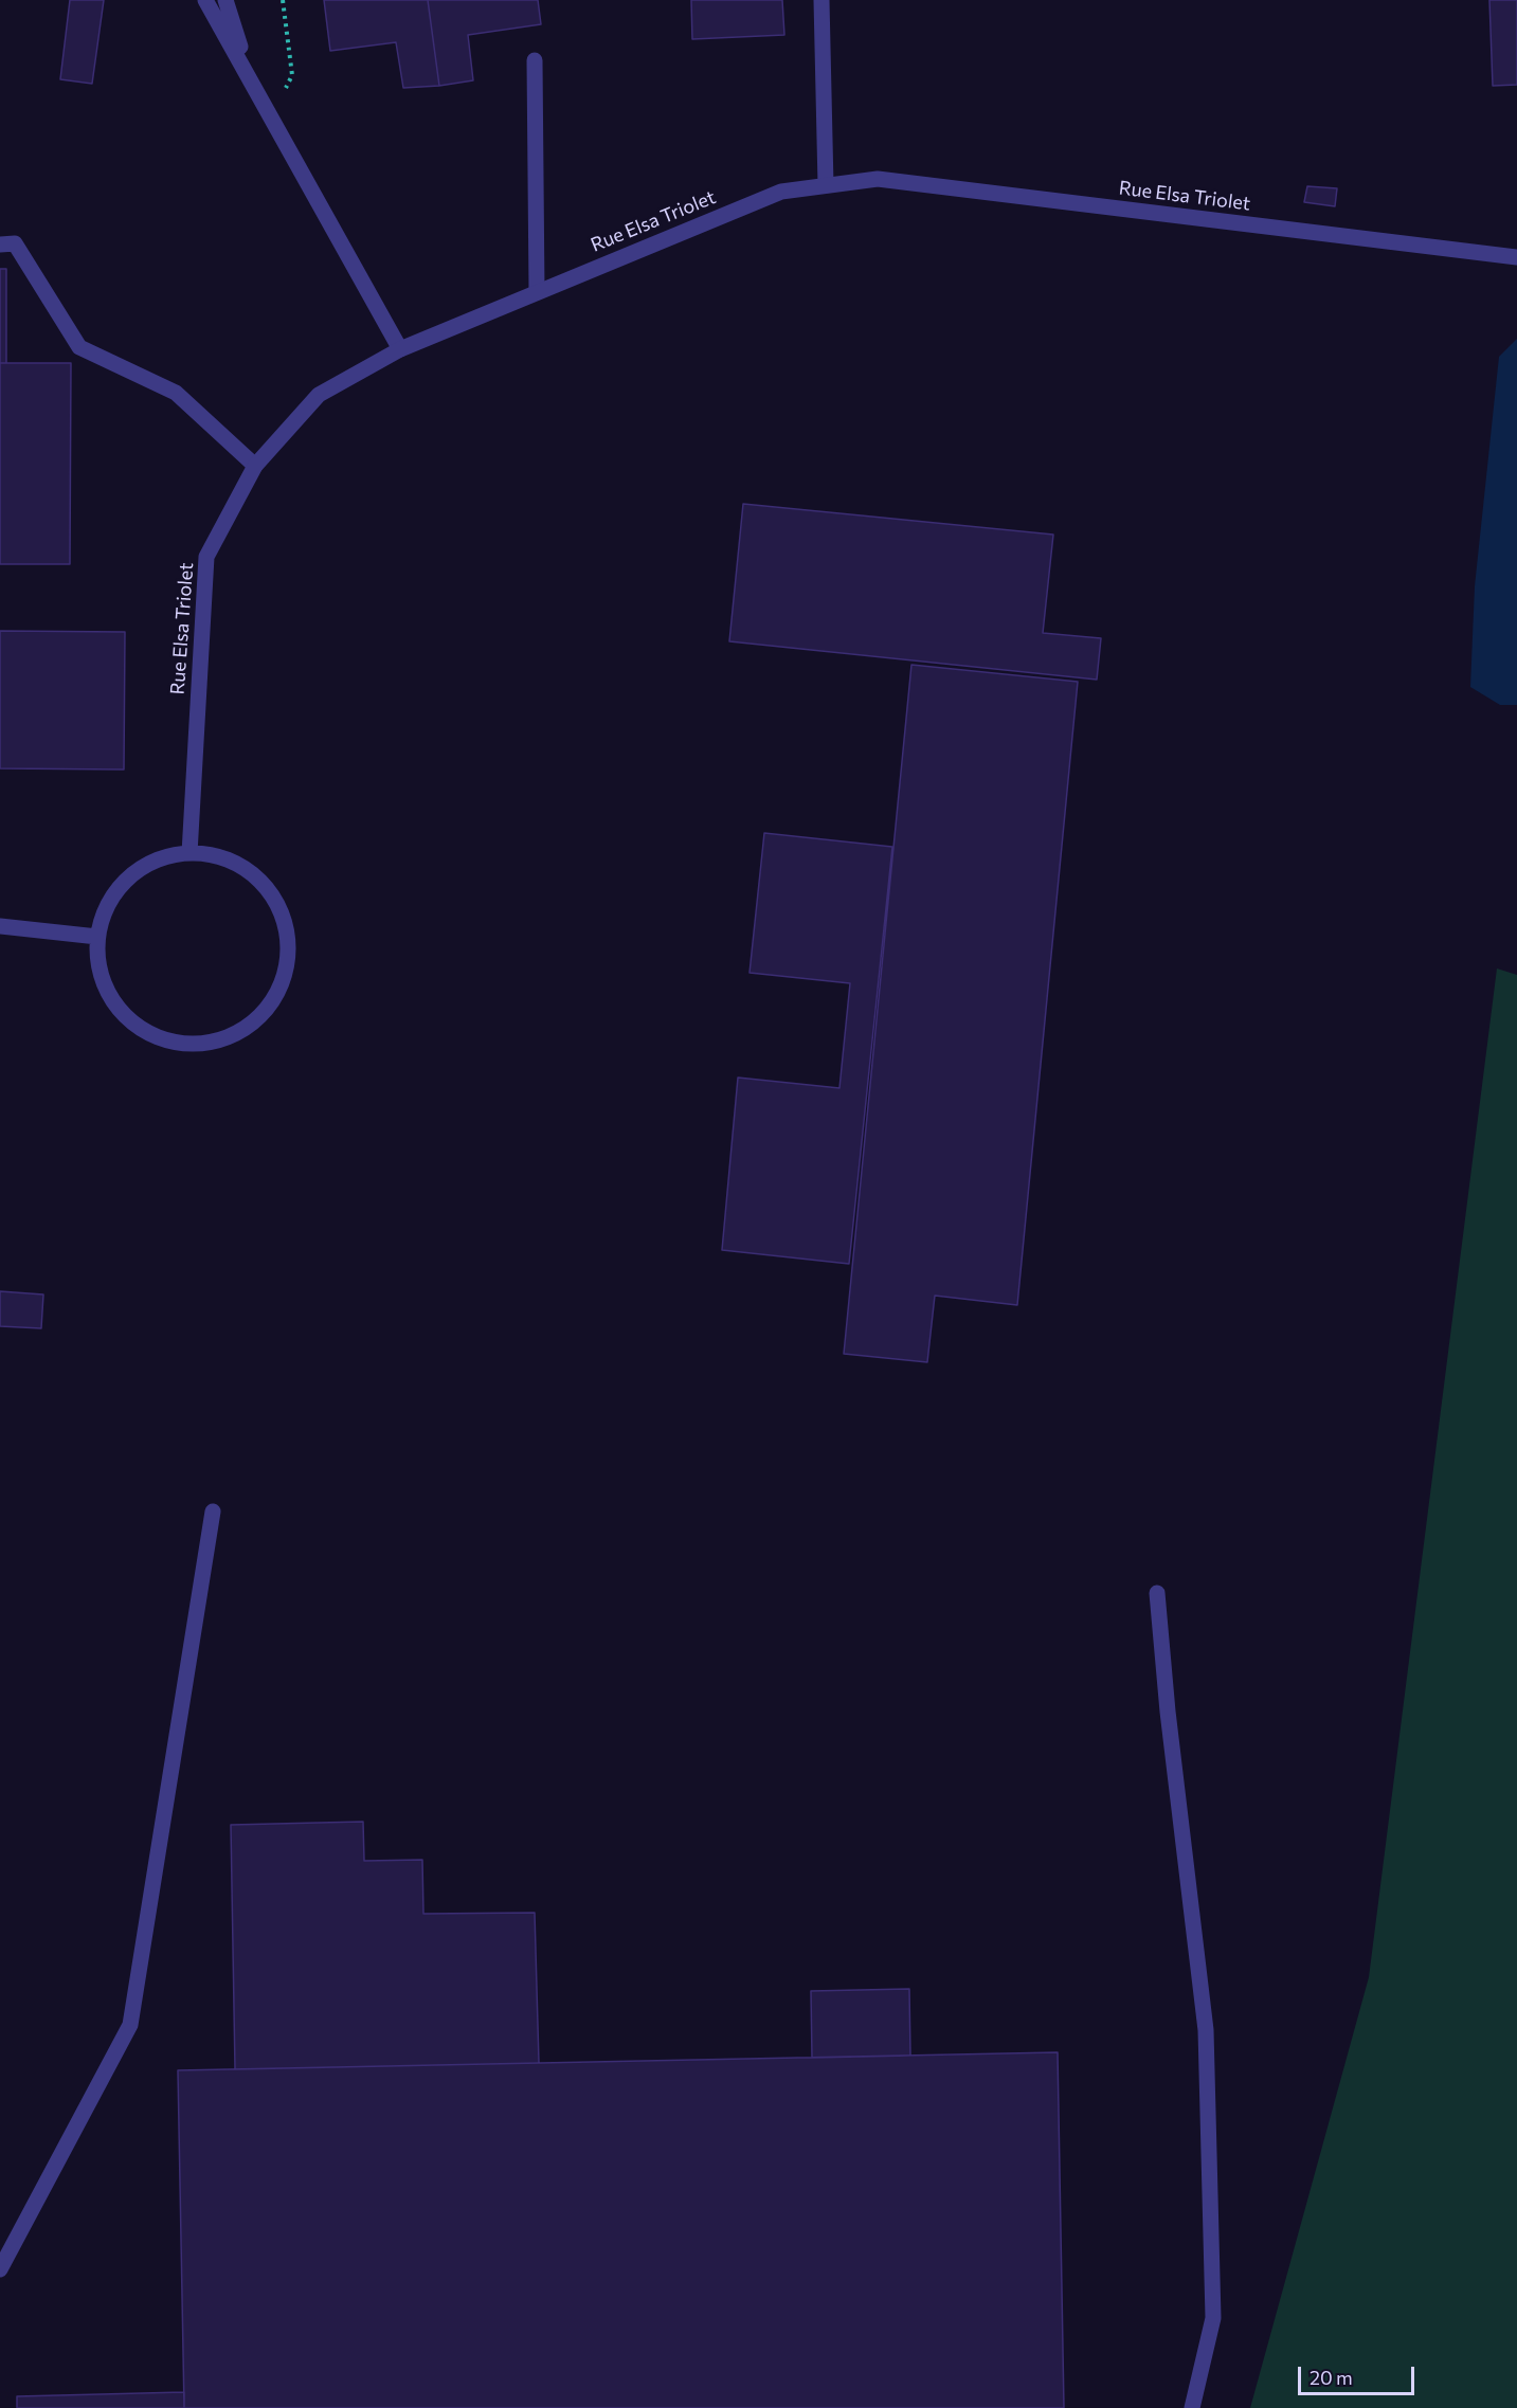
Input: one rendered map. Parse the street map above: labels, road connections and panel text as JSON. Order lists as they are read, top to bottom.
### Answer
{
  "streets": {
    "street": ["Rue Elsa Triolet"]
  },
  "scale_bar": "20 m"
}
